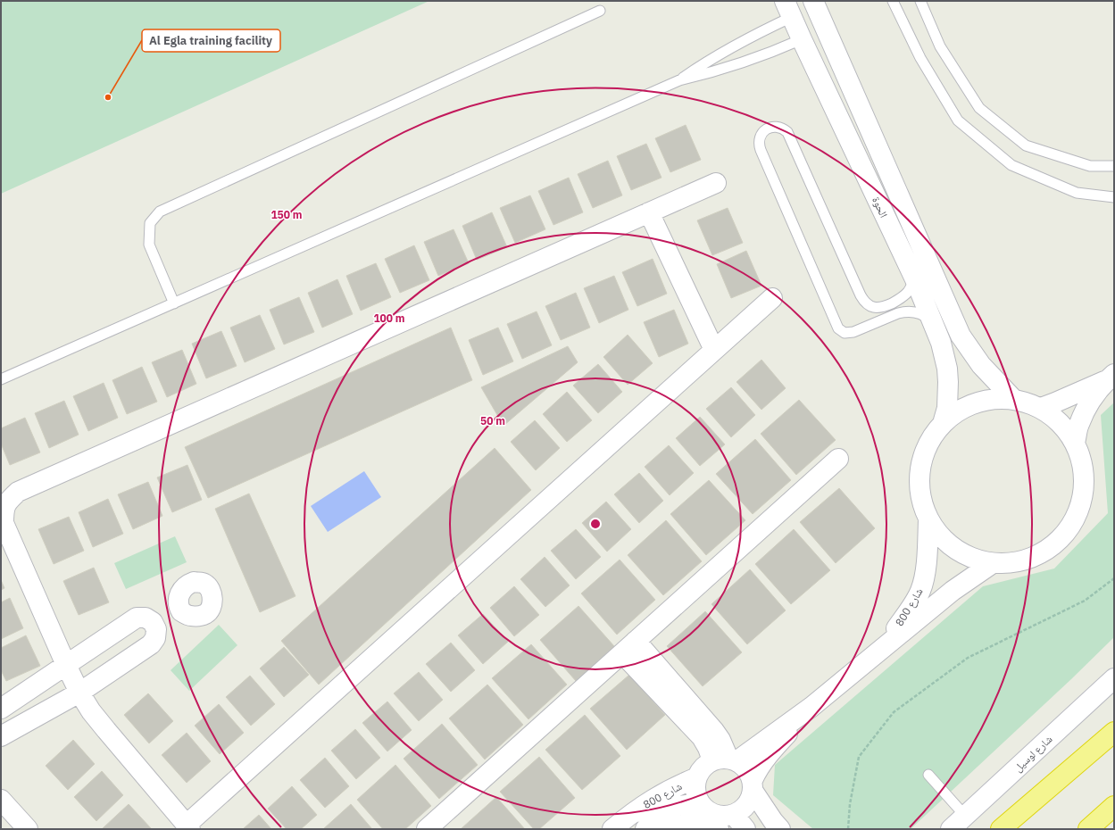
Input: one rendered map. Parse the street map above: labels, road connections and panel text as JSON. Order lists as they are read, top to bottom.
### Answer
{
  "streets": {
    "street": ["الحوة", "شارع 800", "شارع لوسيل"]
  },
  "places": ["Al Egla training facility"],
  "rings": ["150 m", "100 m", "50 m"]
}
